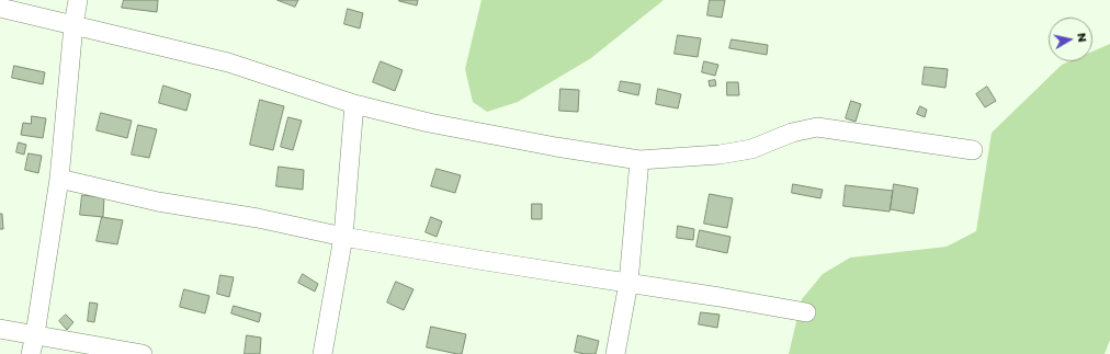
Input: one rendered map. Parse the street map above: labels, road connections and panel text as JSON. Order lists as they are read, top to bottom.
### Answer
{
  "north": "right"
}
